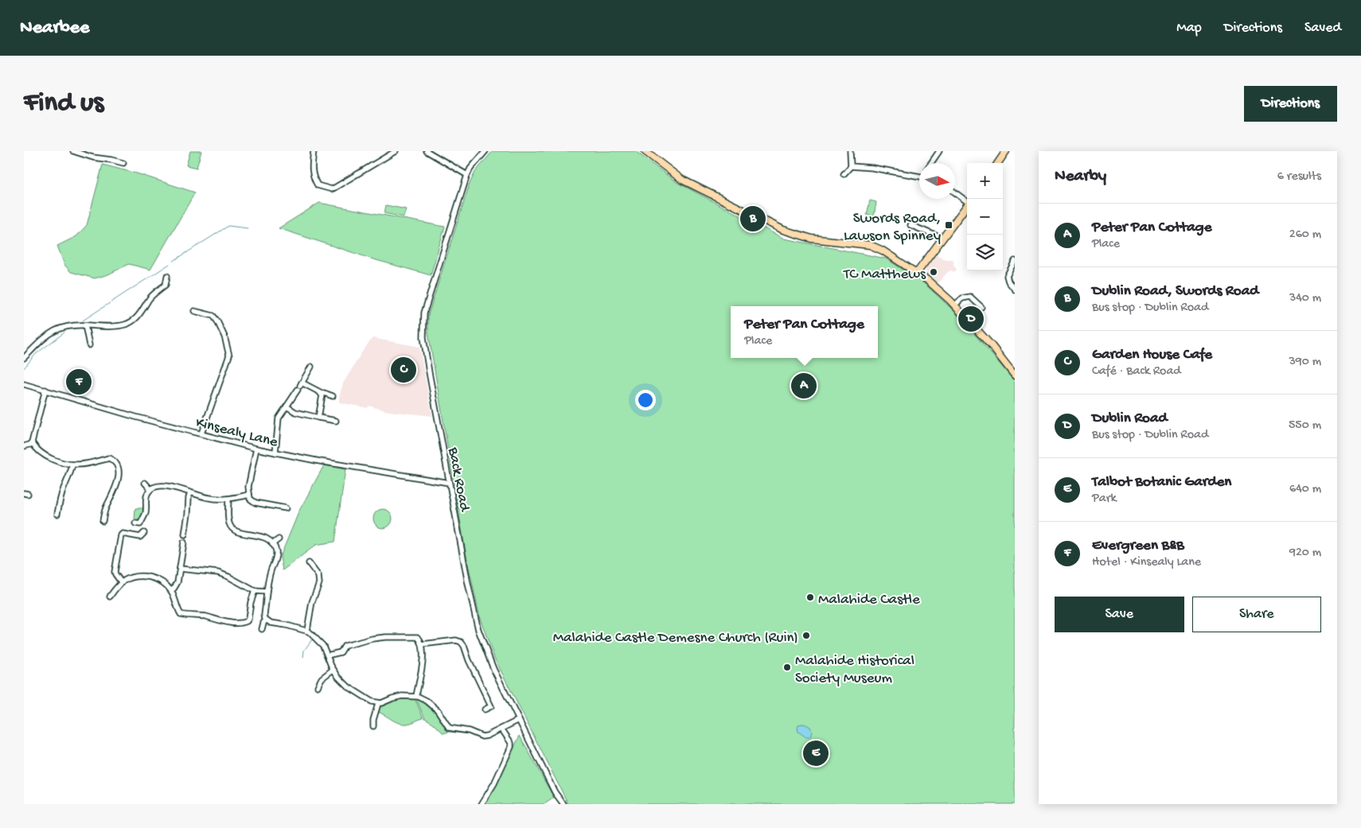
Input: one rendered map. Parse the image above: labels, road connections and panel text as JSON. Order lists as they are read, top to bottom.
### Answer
{
  "streets": {
    "street": ["Kinsealy Lane", "Back Road"]
  },
  "crossings": [
    ["Kinsealy Lane", "Back Road"]
  ],
  "places": {
    "transit": ["Swords Road, Lawson Spinney"],
    "other": [
      "TC Matthews",
      "Malahide Castle",
      "Malahide Castle Demesne Church (Ruin)",
      "Malahide Historical Society Museum"
    ]
  },
  "north": "right",
  "page": {
    "header": "Nearbee",
    "nav": ["Map", "Directions", "Saved"],
    "buttons": [
      "Directions",
      ["Save", "Share"]
    ],
    "title": "Find us",
    "heading": ["Nearby", "6 results"],
    "map_buttons": ["+", "−"],
    "list": [
      {
        "mark": "A",
        "name": "Peter Pan Cottage",
        "note": "Place",
        "value": "260 m"
      },
      {
        "mark": "B",
        "name": "Dublin Road, Swords Road",
        "note": "Bus stop · Dublin Road",
        "value": "340 m"
      },
      {
        "mark": "C",
        "name": "Garden House Cafe",
        "note": "Café · Back Road",
        "value": "390 m"
      },
      {
        "mark": "D",
        "name": "Dublin Road",
        "note": "Bus stop · Dublin Road",
        "value": "550 m"
      },
      {
        "mark": "E",
        "name": "Talbot Botanic Garden",
        "note": "Park",
        "value": "640 m"
      },
      {
        "mark": "F",
        "name": "Evergreen B&B",
        "note": "Hotel · Kinsealy Lane",
        "value": "920 m"
      }
    ],
    "pins": [
      "B",
      "D",
      "C",
      "F",
      "A",
      "E"
    ],
    "popup": ["Peter Pan Cottage", "Place"]
  }
}
